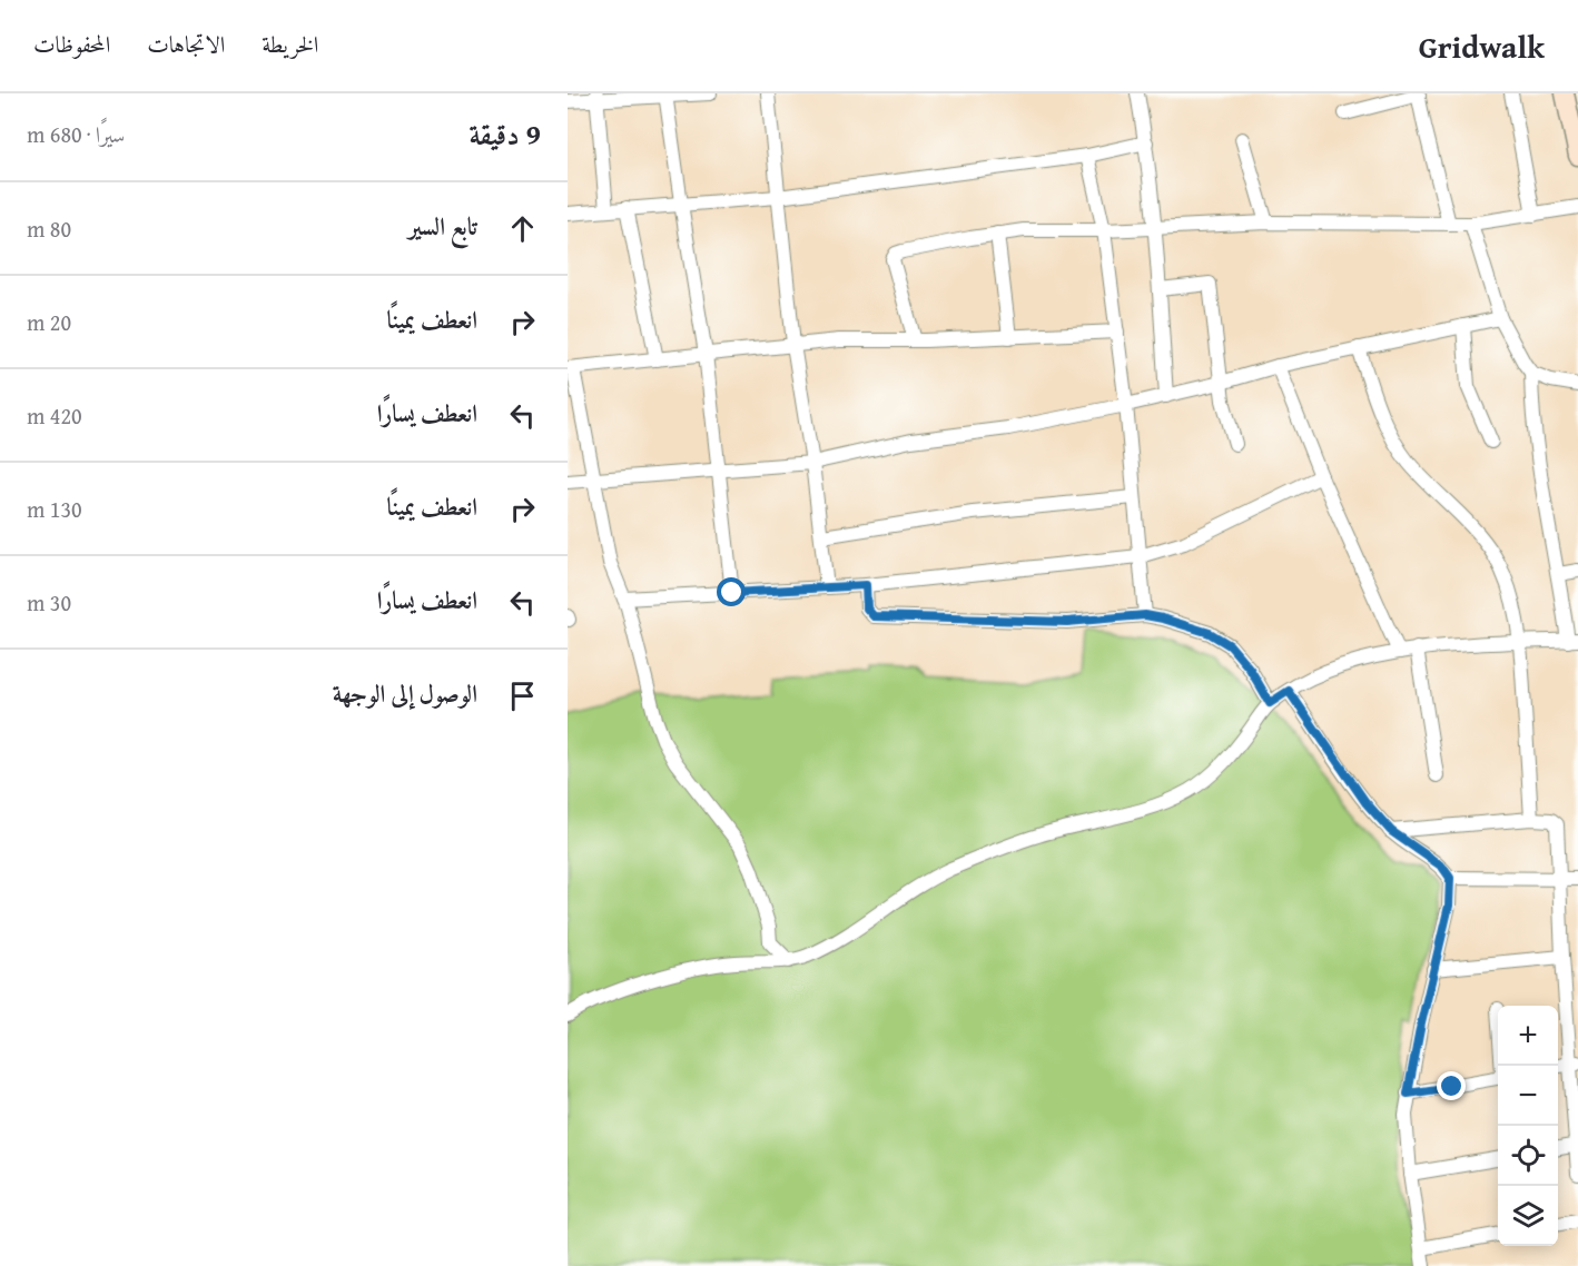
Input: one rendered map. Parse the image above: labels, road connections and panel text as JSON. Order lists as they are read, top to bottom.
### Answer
{
  "page": {
    "header": "Gridwalk",
    "nav": ["الخريطة", "الاتجاهات", "المحفوظات"],
    "heading": ["9 دقيقة", "سيرًا · 680 m"],
    "list": [
      ["تابع السير", "80 m"],
      ["انعطف يمينًا", "20 m"],
      ["انعطف يسارًا", "420 m"],
      ["انعطف يمينًا", "130 m"],
      ["انعطف يسارًا", "30 m"],
      "الوصول إلى الوجهة"
    ],
    "map_buttons": ["+", "−"]
  }
}
